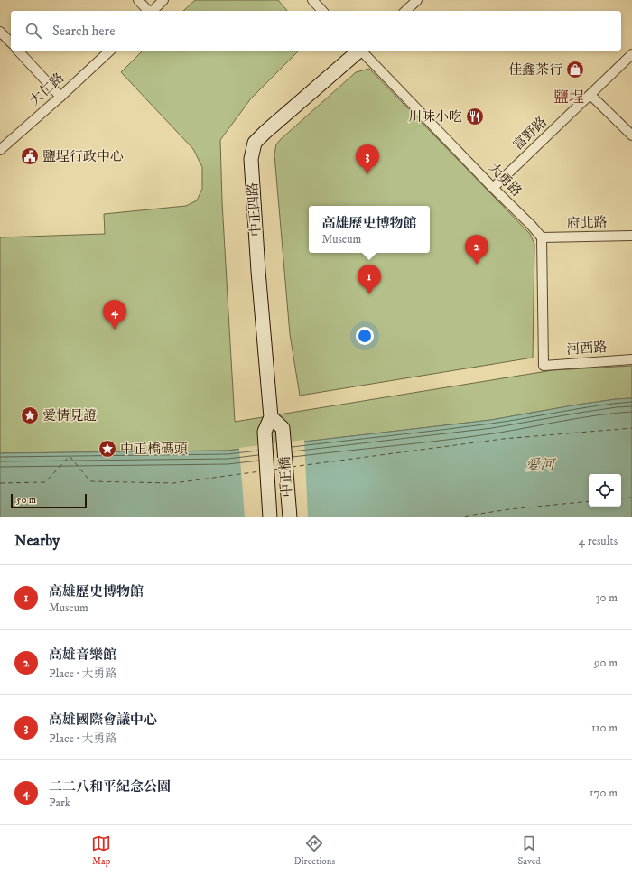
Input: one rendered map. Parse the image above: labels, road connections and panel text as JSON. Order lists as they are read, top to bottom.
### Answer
{
  "streets": {
    "street": [
      "大仁路",
      "富野路",
      "大勇路",
      "中正四路",
      "府北路",
      "河西路",
      "中正橋"
    ]
  },
  "crossings": [
    ["富野路", "大勇路"],
    ["大勇路", "府北路"],
    ["大勇路", "河西路"],
    ["中正四路", "中正橋"],
    ["府北路", "河西路"]
  ],
  "districts": ["鹽埕"],
  "water": ["愛河"],
  "places": {
    "shop": ["佳鑫茶行"],
    "restaurant": ["川味小吃"],
    "public building": ["鹽埕行政中心"],
    "place": ["愛情見證", "中正橋碼頭"]
  },
  "scale_bar": "50 m",
  "page": {
    "search": "Search here",
    "pins": [
      "3",
      "2",
      "1",
      "4"
    ],
    "popup": ["高雄歷史博物館", "Museum"],
    "scale": "50 m",
    "heading": ["Nearby", "4 results"],
    "list": [
      {
        "mark": "1",
        "name": "高雄歷史博物館",
        "note": "Museum",
        "value": "30 m"
      },
      {
        "mark": "2",
        "name": "高雄音樂館",
        "note": "Place · 大勇路",
        "value": "90 m"
      },
      {
        "mark": "3",
        "name": "高雄國際會議中心",
        "note": "Place · 大勇路",
        "value": "110 m"
      },
      {
        "mark": "4",
        "name": "二二八和平紀念公園",
        "note": "Park",
        "value": "170 m"
      }
    ],
    "nav": ["Map", "Directions", "Saved"]
  }
}
